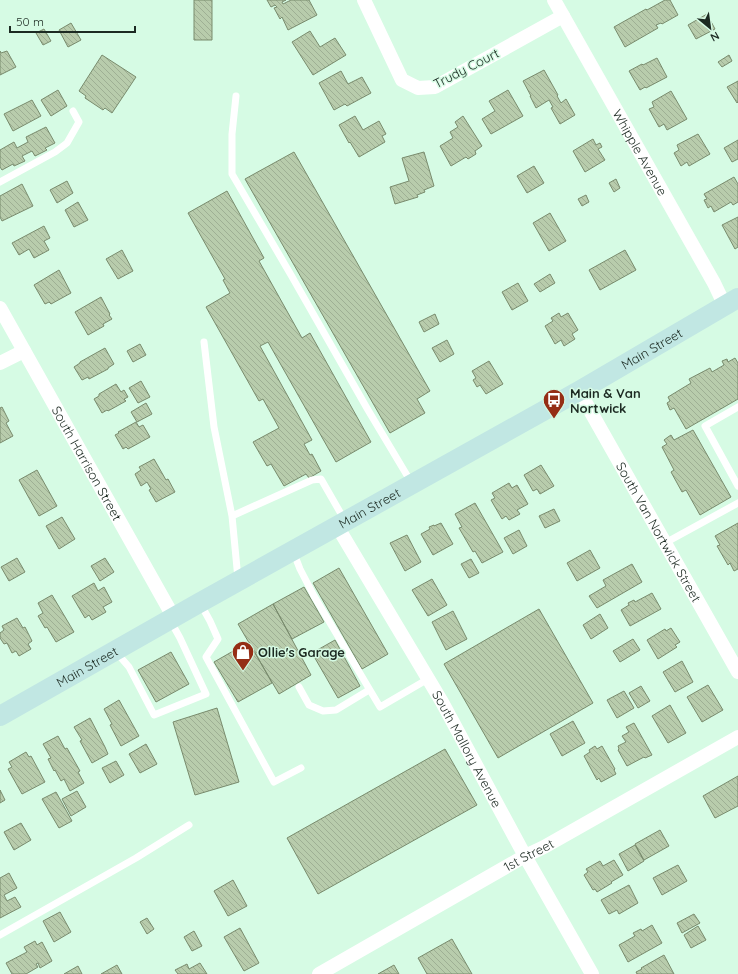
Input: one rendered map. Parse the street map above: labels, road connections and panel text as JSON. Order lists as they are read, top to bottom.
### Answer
{
  "streets": {
    "main road": ["Main Street"],
    "street": [
      "Trudy Court",
      "Whipple Avenue",
      "South Harrison Street",
      "South Van Nortwick Street",
      "South Mallory Avenue",
      "1st Street"
    ]
  },
  "crossings": [
    ["Trudy Court", "Whipple Avenue"],
    ["Whipple Avenue", "Main Street"],
    ["Main Street", "South Harrison Street"],
    ["Main Street", "South Van Nortwick Street"],
    ["Main Street", "South Mallory Avenue"],
    ["South Mallory Avenue", "1st Street"]
  ],
  "places": {
    "bus stop": ["Main & Van Nortwick"],
    "shop": ["Ollie's Garage"]
  },
  "scale_bar": "50 m",
  "north": "bottom right"
}
